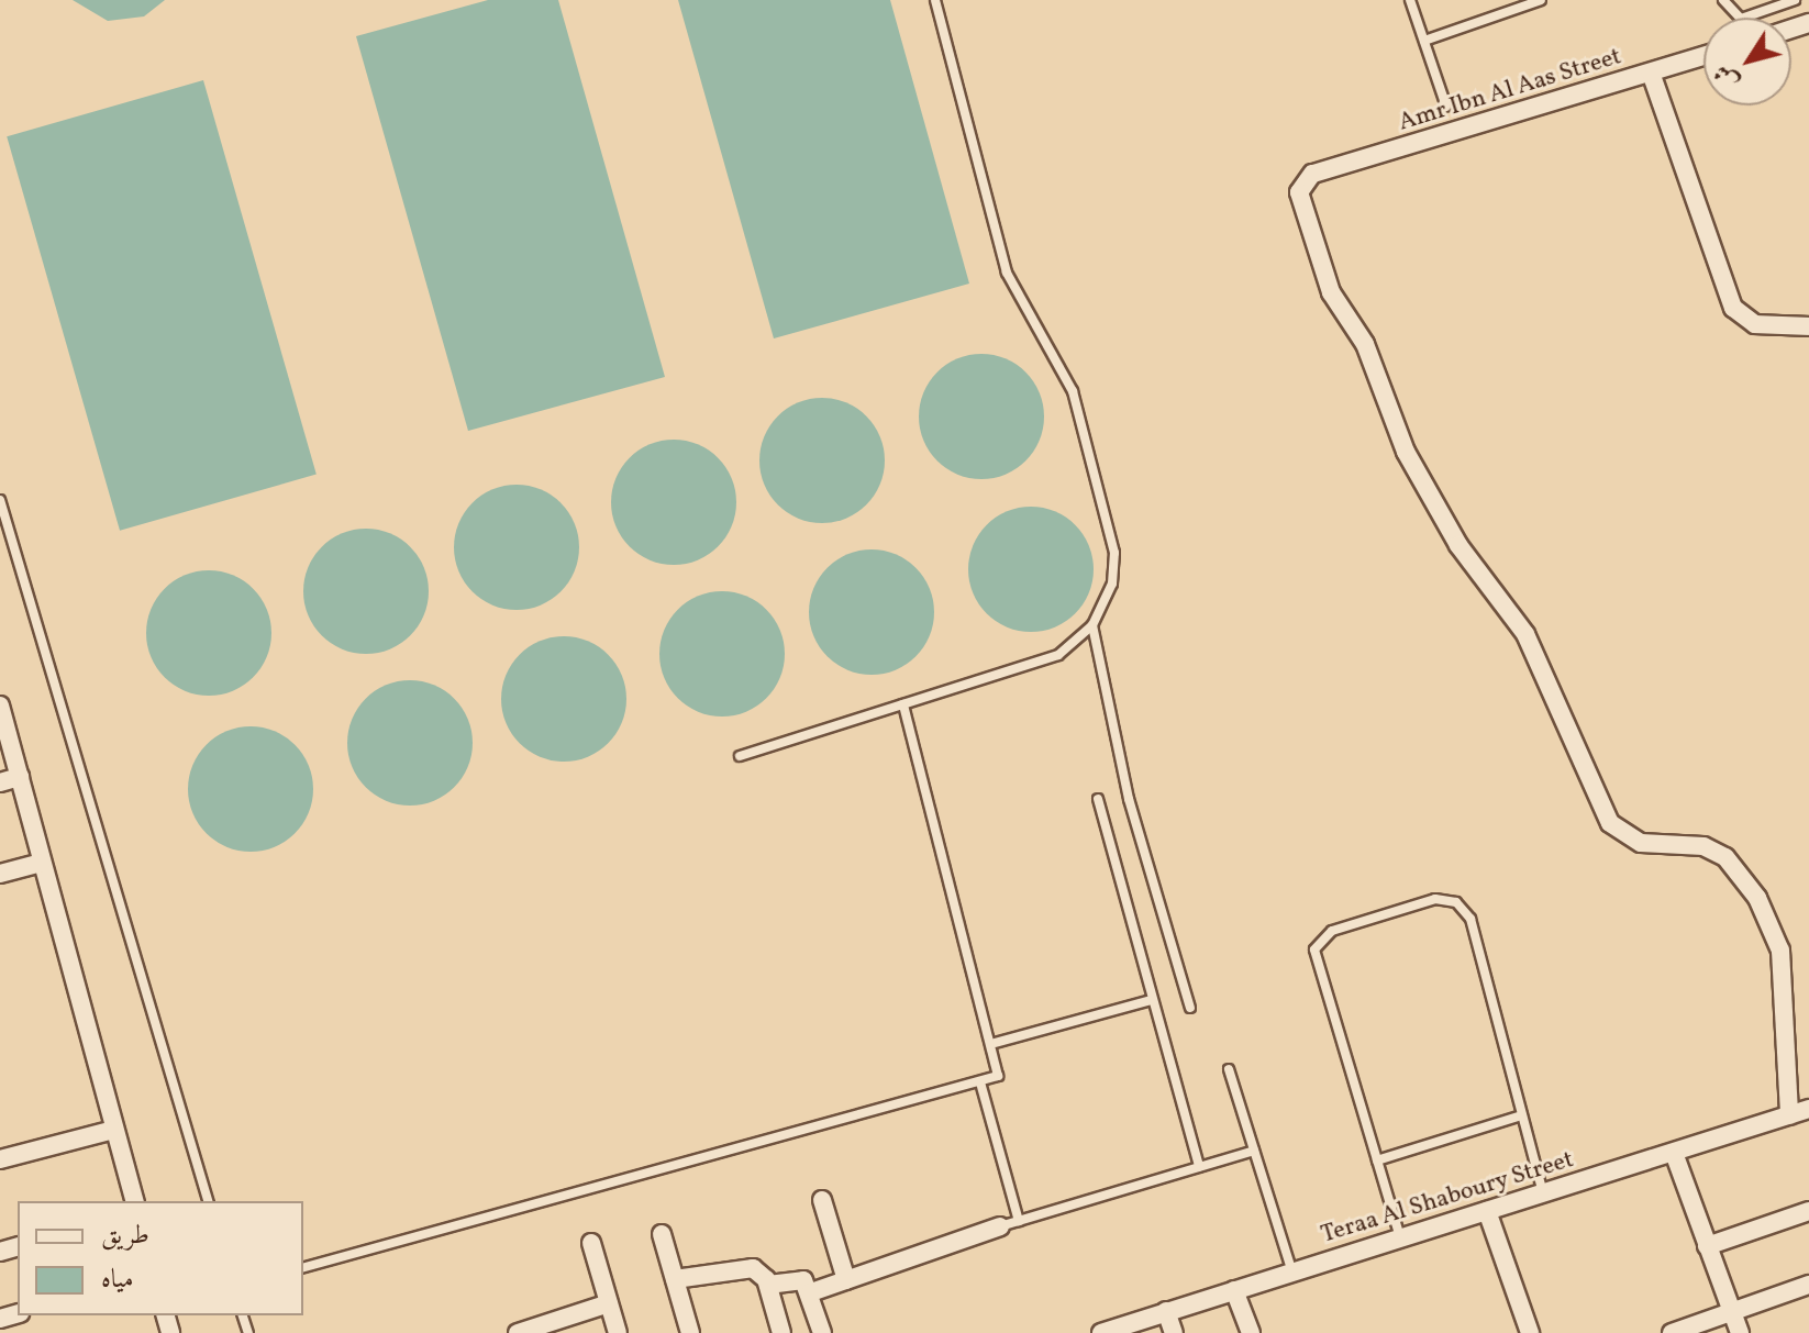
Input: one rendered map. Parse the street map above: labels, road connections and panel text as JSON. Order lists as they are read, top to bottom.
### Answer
{
  "streets": {
    "street": ["Amr Ibn Al Aas Street", "Teraa Al Shaboury Street"]
  },
  "crossings": [
    ["Amr Ibn Al Aas Street", "Teraa Al Shaboury Street"]
  ],
  "legend": ["طريق", "مياه"],
  "north": "bottom left"
}
